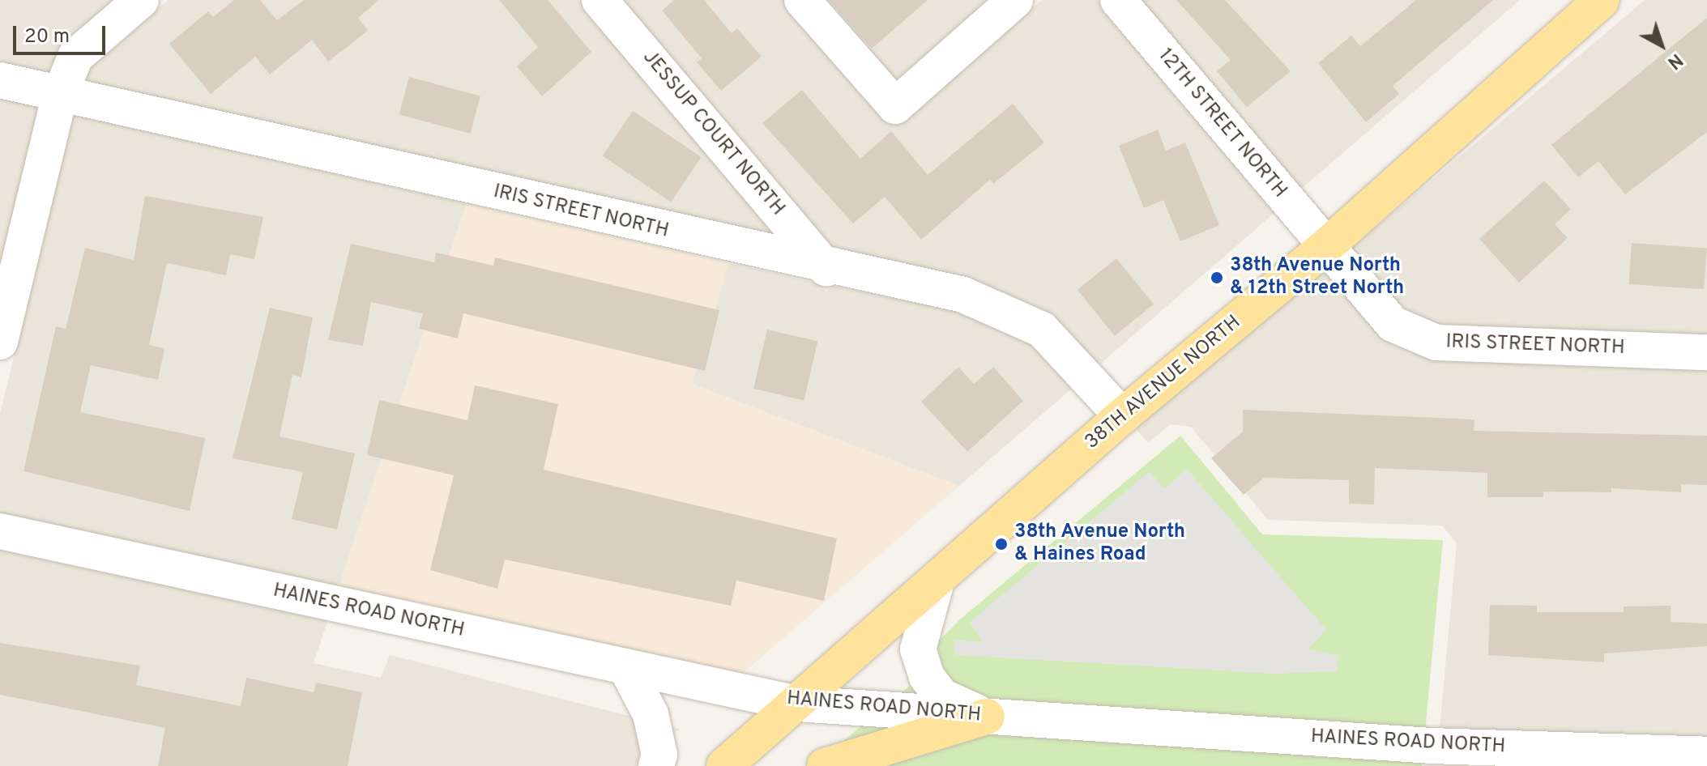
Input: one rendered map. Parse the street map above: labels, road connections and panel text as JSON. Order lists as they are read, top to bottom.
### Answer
{
  "streets": {
    "main road": ["38TH AVENUE NORTH"],
    "street": [
      "12TH STREET NORTH",
      "JESSUP COURT NORTH",
      "IRIS STREET NORTH",
      "HAINES ROAD NORTH"
    ]
  },
  "crossings": [
    ["12TH STREET NORTH", "IRIS STREET NORTH"],
    ["12TH STREET NORTH", "38TH AVENUE NORTH"],
    ["JESSUP COURT NORTH", "IRIS STREET NORTH"],
    ["IRIS STREET NORTH", "38TH AVENUE NORTH"],
    ["38TH AVENUE NORTH", "HAINES ROAD NORTH"]
  ],
  "places": ["38th Avenue North & 12th Street North", "38th Avenue North & Haines Road"],
  "scale_bar": "20 m",
  "north": "bottom right"
}
